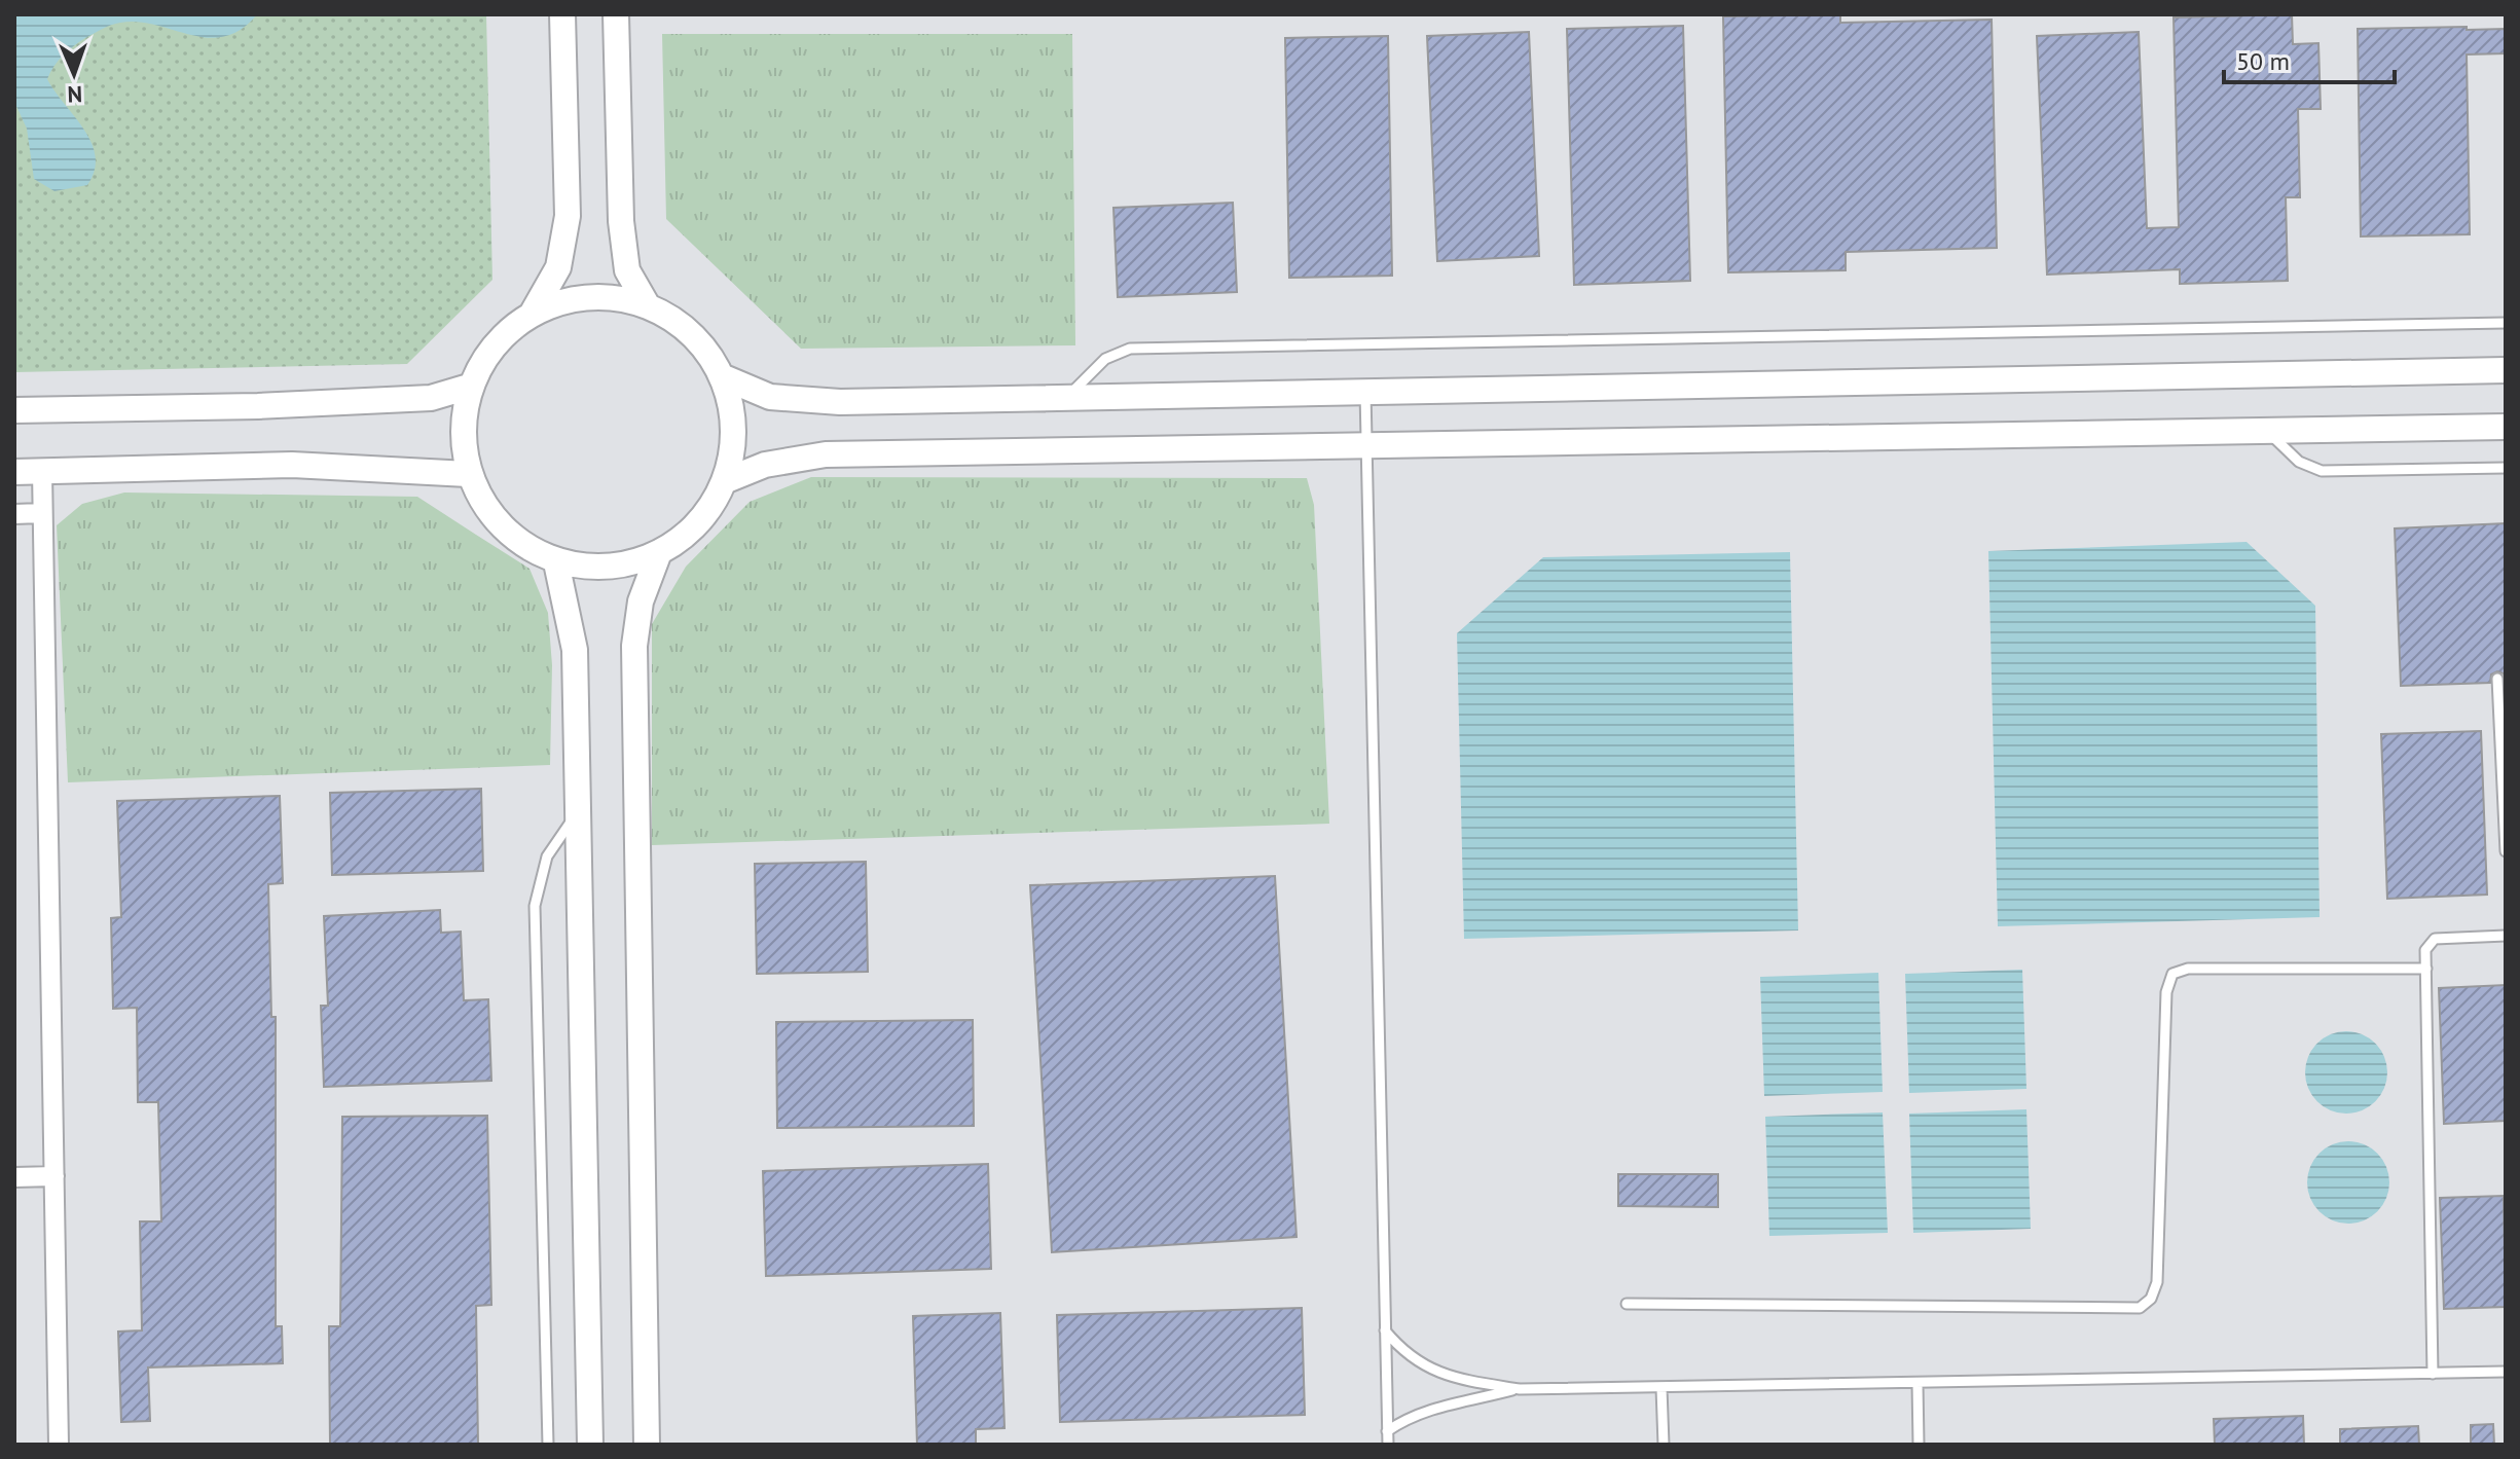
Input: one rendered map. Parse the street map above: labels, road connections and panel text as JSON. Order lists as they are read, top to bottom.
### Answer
{
  "scale_bar": "50 m",
  "north": "bottom"
}
